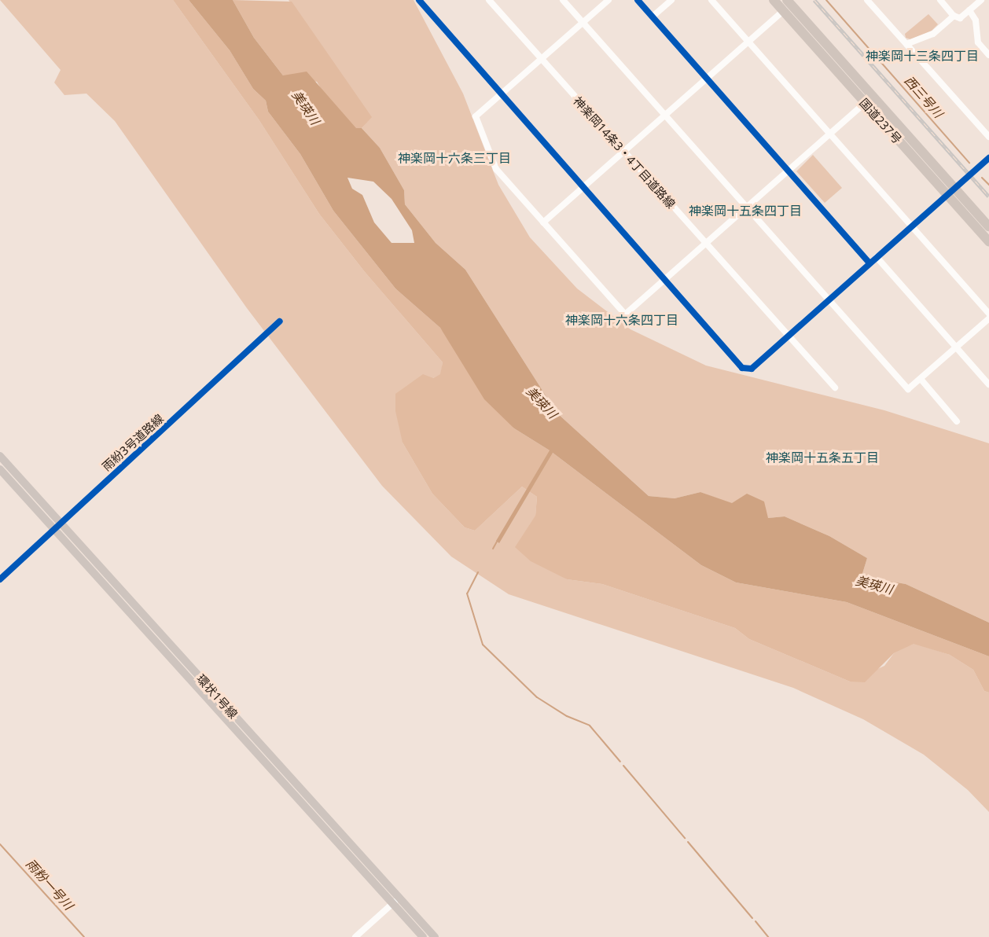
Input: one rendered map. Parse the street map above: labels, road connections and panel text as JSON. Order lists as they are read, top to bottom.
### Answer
{
  "streets": {
    "highway": ["国道237号"],
    "main road": ["環状1号線"],
    "street": ["神楽岡14条3・4丁目道路線", "雨紛3号道路線"]
  },
  "crossings": [
    ["雨紛3号道路線", "環状1号線"]
  ],
  "districts": [
    "神楽岡十三条四丁目",
    "神楽岡十六条三丁目",
    "神楽岡十五条四丁目",
    "神楽岡十六条四丁目",
    "神楽岡十五条五丁目"
  ],
  "water": ["西三号川", "美瑛川", "雨粉一号川"]
}
